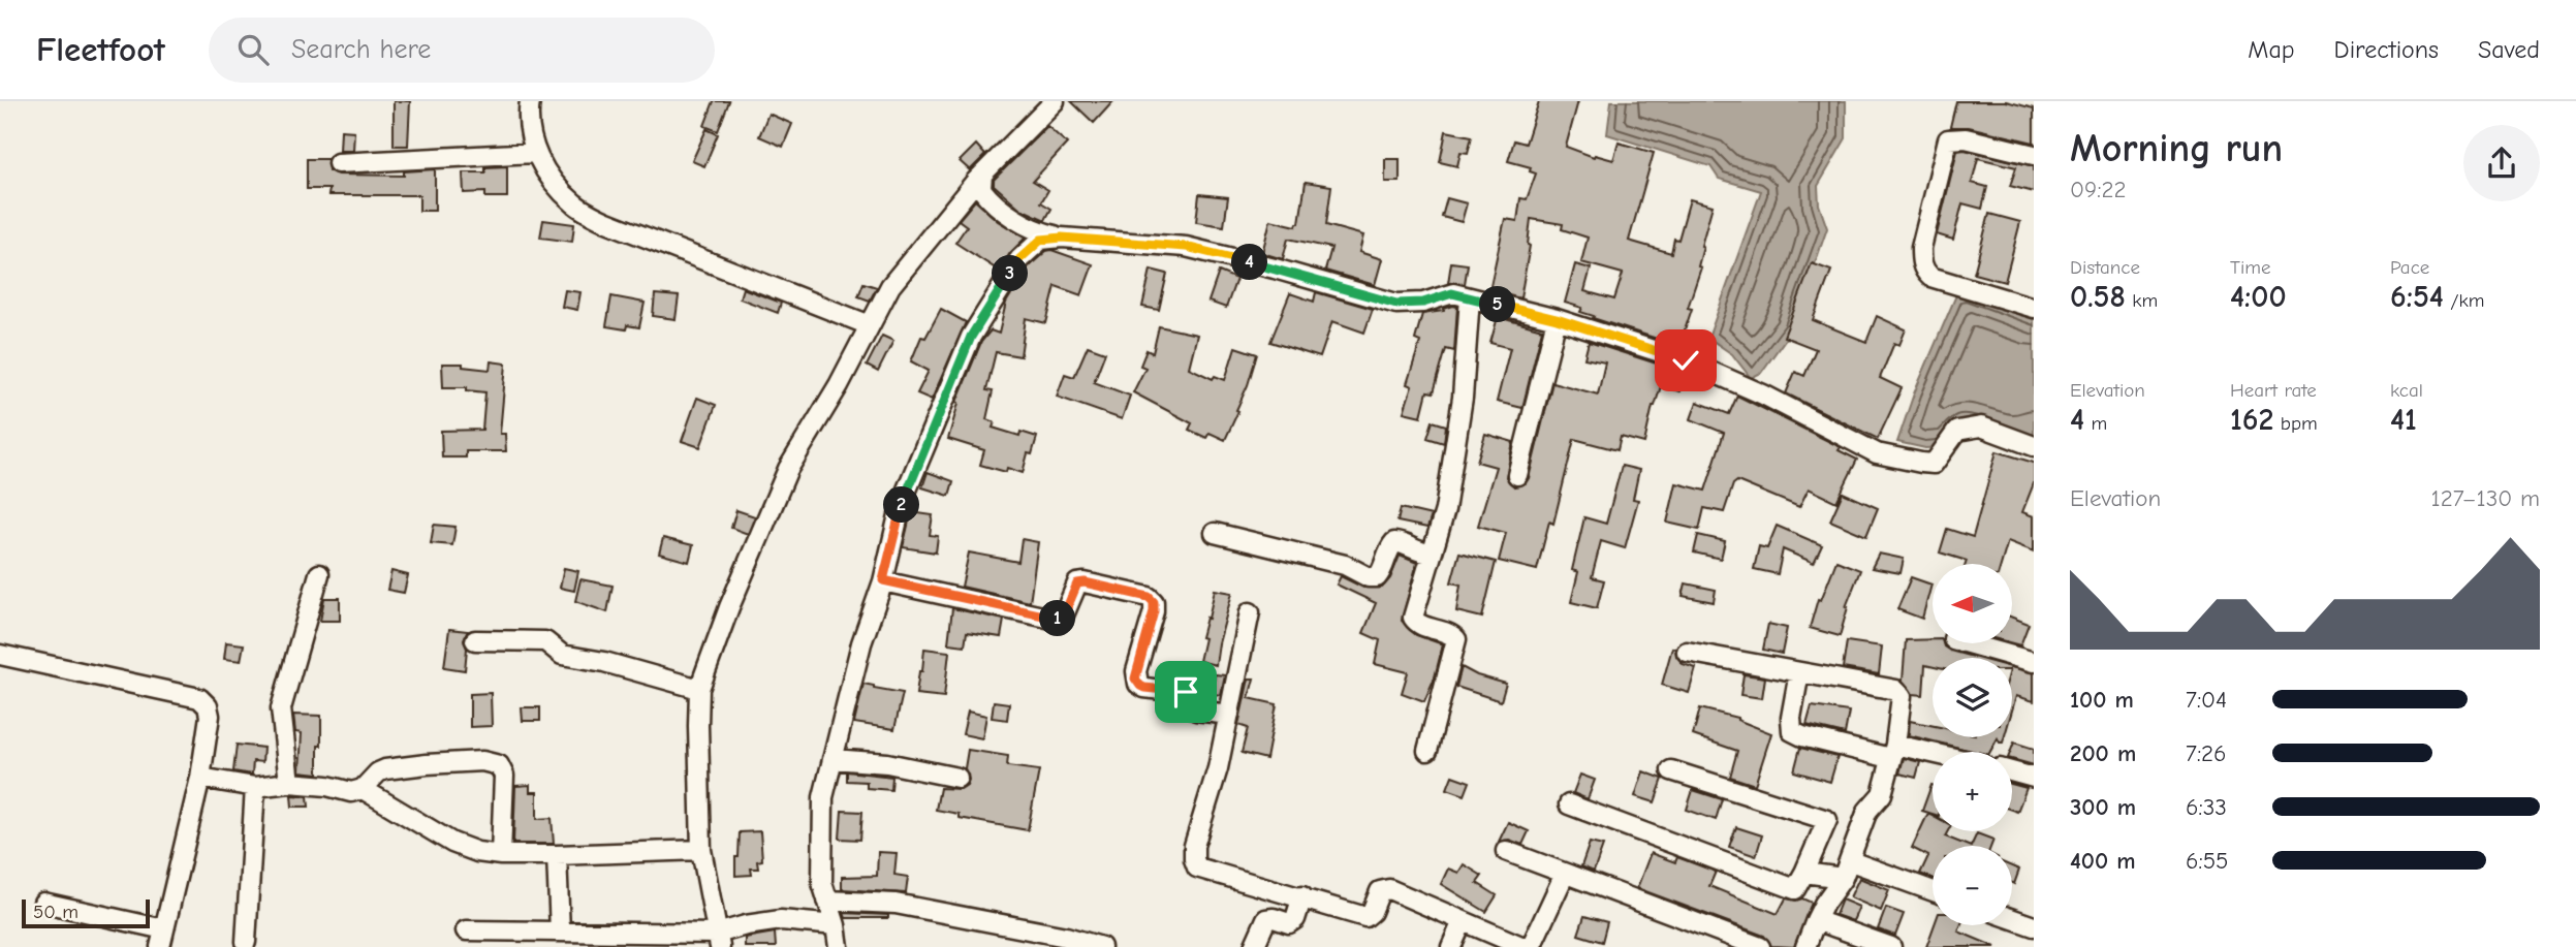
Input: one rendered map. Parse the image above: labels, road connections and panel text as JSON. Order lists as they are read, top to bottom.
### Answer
{
  "scale_bar": "50 m",
  "north": "left",
  "page": {
    "header": "Fleetfoot",
    "search": "Search here",
    "nav": ["Map", "Directions", "Saved"],
    "heading": ["Morning run", "09:22"],
    "stats": [
      ["Distance", "0.58 km"],
      ["Time", "4:00"],
      ["Pace", "6:54 /km"],
      ["Elevation", "4 m"],
      ["Heart rate", "162 bpm"],
      ["kcal", "41"]
    ],
    "pins": [
      "4",
      "3",
      "5",
      "2",
      "1"
    ],
    "chart": ["Elevation", "127–130 m"],
    "map_buttons": ["+", "−"],
    "list": [
      {
        "name": "100 m",
        "note": "7:04"
      },
      {
        "name": "200 m",
        "note": "7:26"
      },
      {
        "name": "300 m",
        "note": "6:33"
      },
      {
        "name": "400 m",
        "note": "6:55"
      }
    ],
    "scale": "50 m"
  }
}
